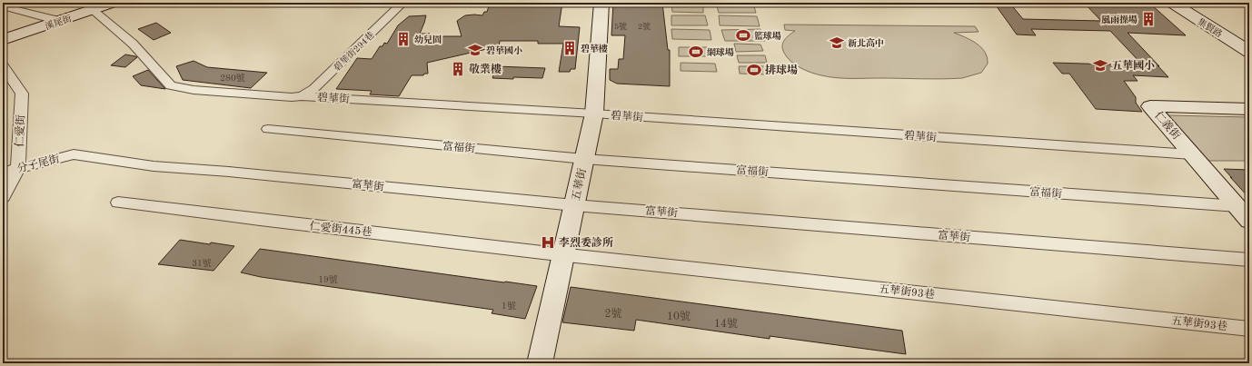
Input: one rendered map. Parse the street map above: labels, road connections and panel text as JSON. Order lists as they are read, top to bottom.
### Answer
{
  "streets": {
    "street": [
      "溪尾街",
      "集賢路",
      "碧華街294巷",
      "碧華街",
      "仁義街",
      "仁愛街",
      "富福街",
      "分子尾街",
      "五華街",
      "富華街",
      "仁愛街445巷",
      "五華街93巷"
    ]
  },
  "crossings": [
    ["溪尾街", "碧華街"],
    ["碧華街294巷", "碧華街"],
    ["碧華街", "仁義街"],
    ["碧華街", "五華街"],
    ["仁義街", "富福街"],
    ["仁愛街", "分子尾街"],
    ["富福街", "五華街"],
    ["分子尾街", "富華街"],
    ["五華街", "富華街"],
    ["五華街", "仁愛街445巷"],
    ["五華街", "五華街93巷"],
    ["仁愛街445巷", "五華街93巷"]
  ],
  "places": {
    "building": [
      "風雨操場",
      "幼兒園",
      "碧華樓",
      "敬業樓"
    ],
    "sports": ["籃球場", "網球場", "排球場"],
    "school or university": ["新北高中", "碧華國小", "五華國小"],
    "hospital": ["李烈委診所"]
  },
  "house_numbers": [
    "5號",
    "2號",
    "280號",
    "31號",
    "19號",
    "1號",
    "2號",
    "10號",
    "14號"
  ]
}
